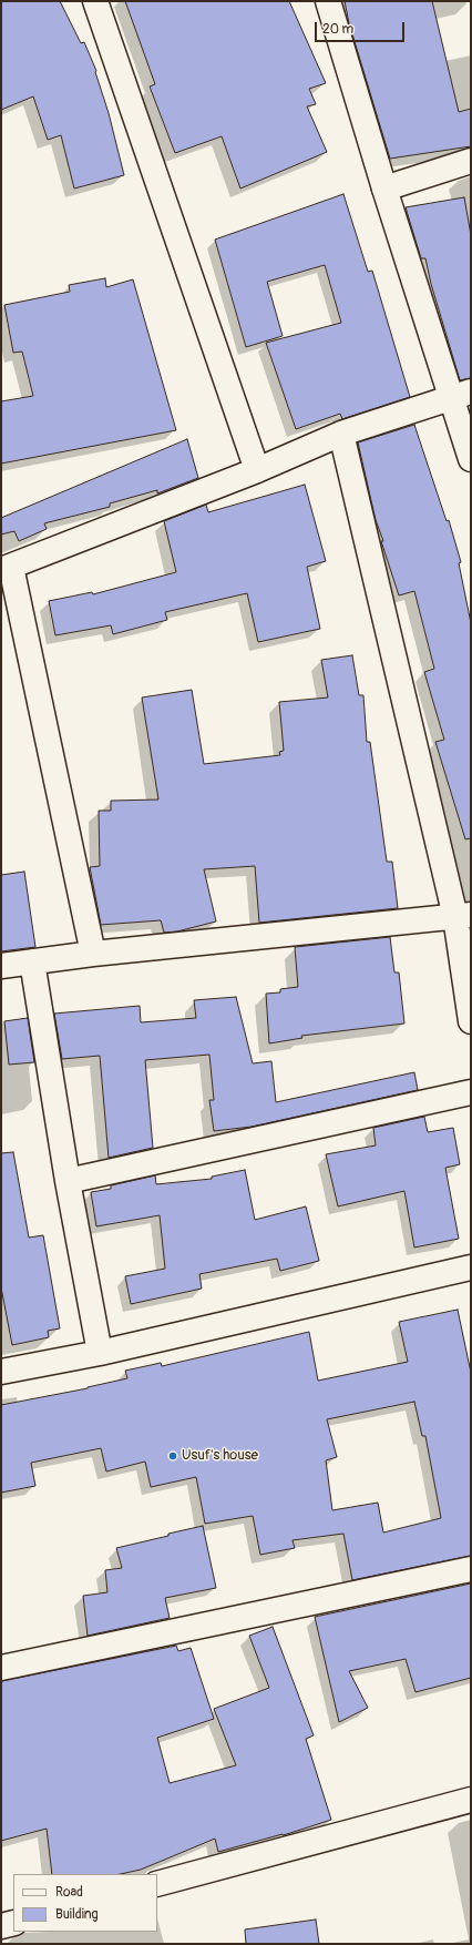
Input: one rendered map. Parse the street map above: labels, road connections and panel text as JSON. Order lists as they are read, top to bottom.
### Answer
{
  "places": ["Usuf's house"],
  "legend": ["Road", "Building"],
  "scale_bar": "20 m"
}
